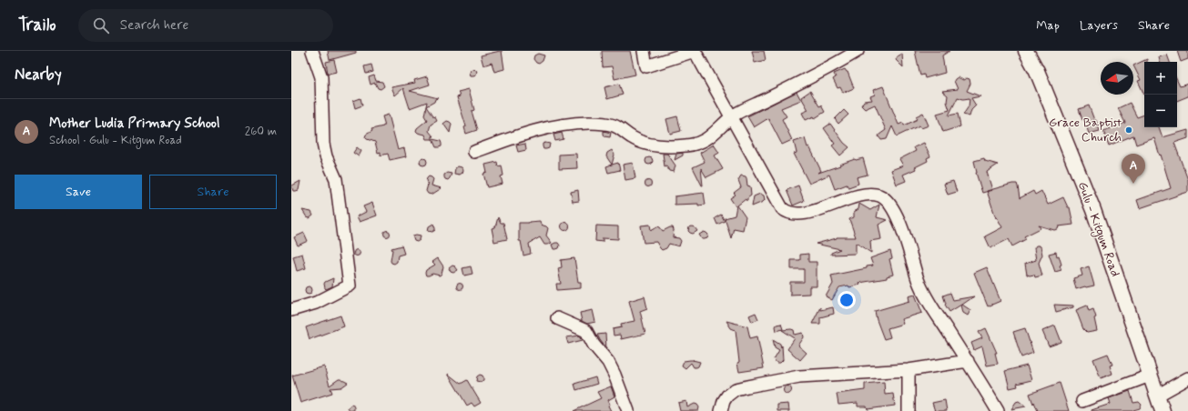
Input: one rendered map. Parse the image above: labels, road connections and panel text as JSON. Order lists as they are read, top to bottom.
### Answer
{
  "streets": {
    "main road": ["Gulu - Kitgum Road"]
  },
  "places": ["Grace Baptist Church"],
  "north": "left",
  "page": {
    "header": "Trailo",
    "search": "Search here",
    "nav": ["Map", "Layers", "Share"],
    "heading": "Nearby",
    "map_buttons": ["+", "−"],
    "list": [
      {
        "mark": "A",
        "name": "Mother Ludia Primary School",
        "note": "School · Gulu - Kitgum Road",
        "value": "260 m"
      }
    ],
    "pins": "A",
    "buttons": ["Save", "Share"]
  }
}
